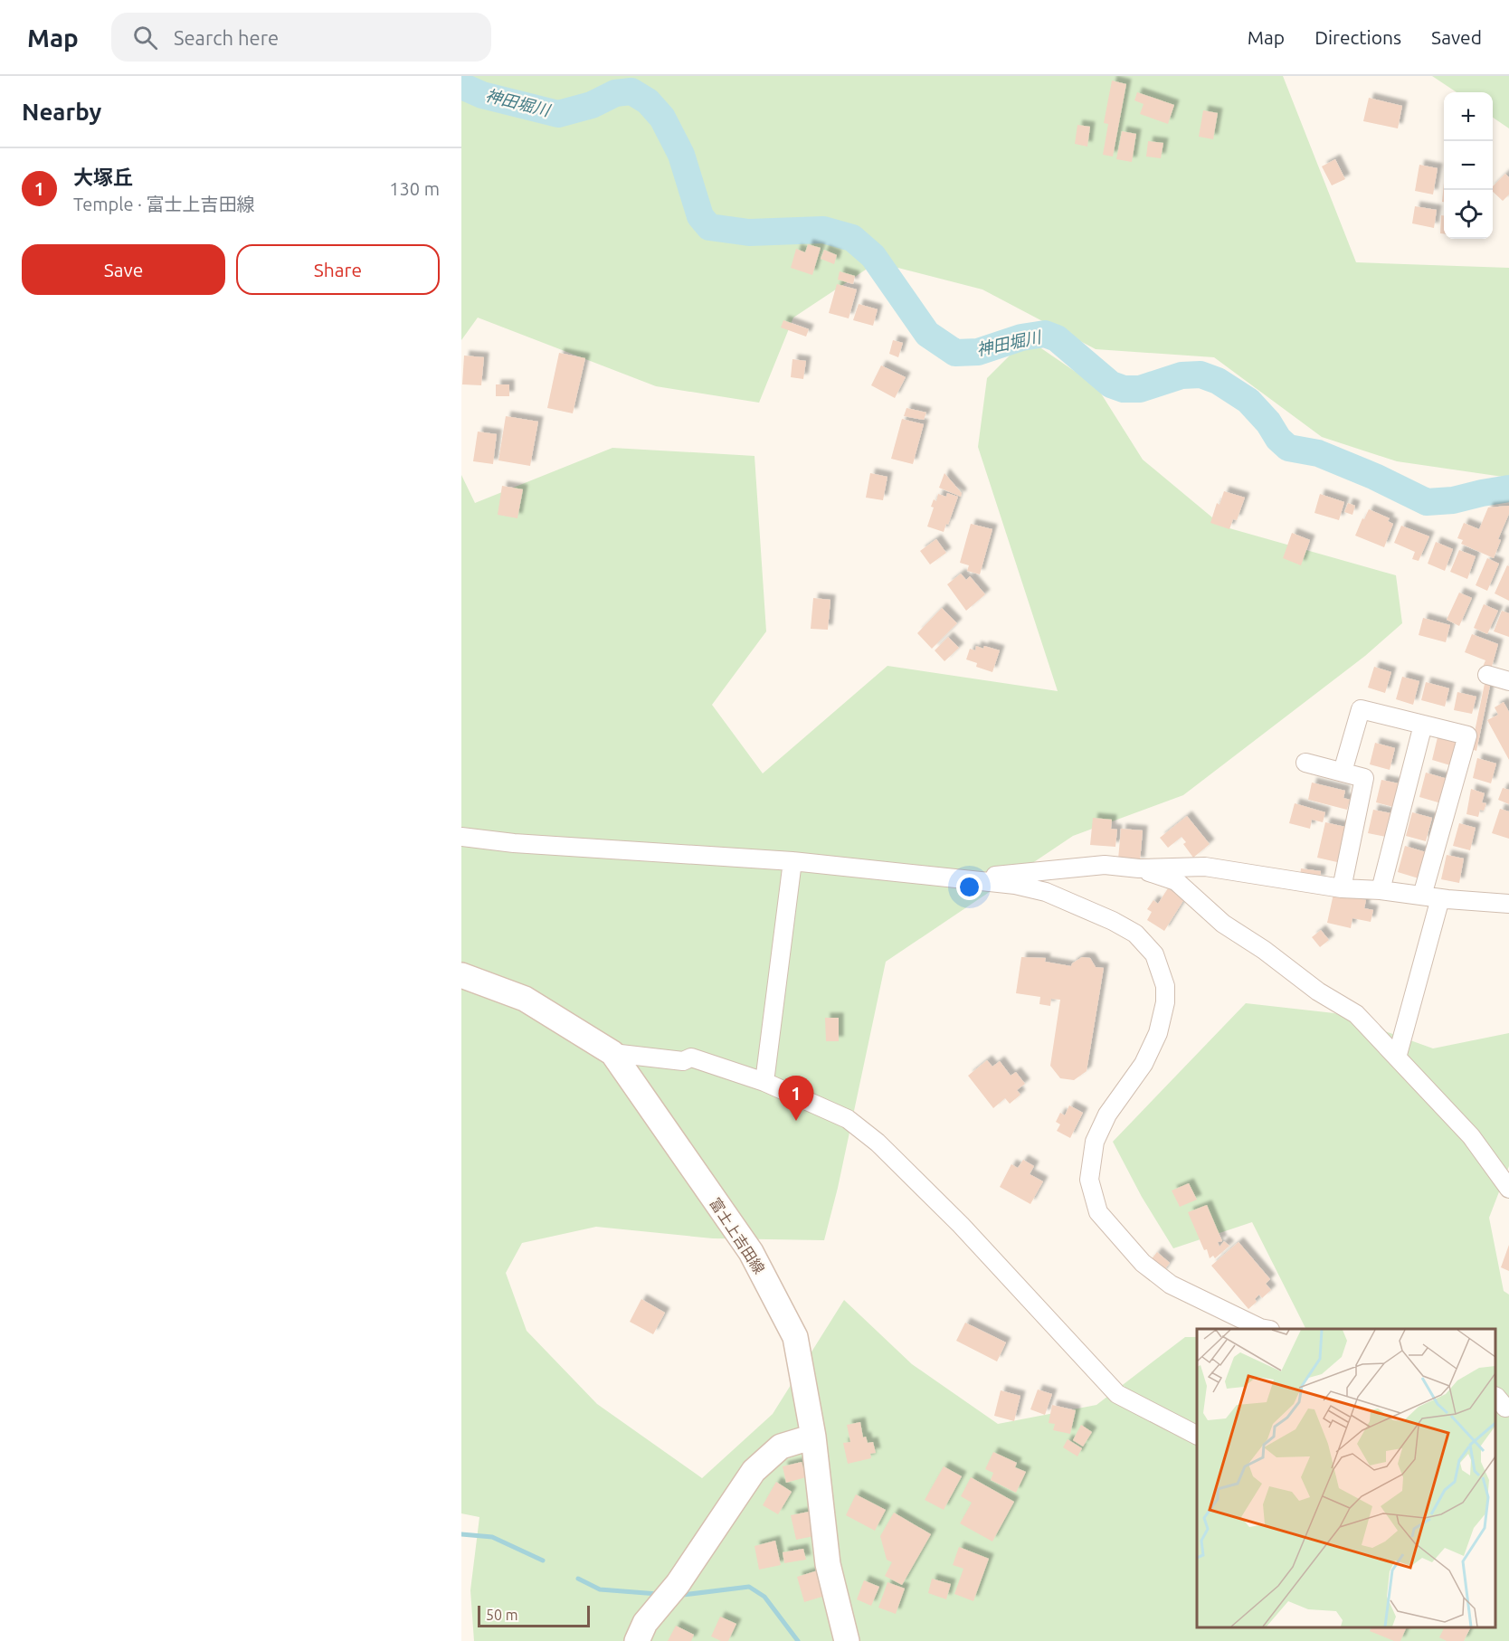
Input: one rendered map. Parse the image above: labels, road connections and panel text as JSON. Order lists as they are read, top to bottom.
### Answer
{
  "streets": {
    "main road": ["富士上吉田線"]
  },
  "water": ["神田堀川"],
  "scale_bar": "50 m",
  "page": {
    "header": "Map",
    "search": "Search here",
    "nav": ["Map", "Directions", "Saved"],
    "heading": "Nearby",
    "map_buttons": ["+", "−"],
    "list": [
      {
        "mark": "1",
        "name": "大塚丘",
        "note": "Temple · 富士上吉田線",
        "value": "130 m"
      }
    ],
    "buttons": ["Save", "Share"],
    "pins": "1",
    "scale": "50 m"
  }
}
